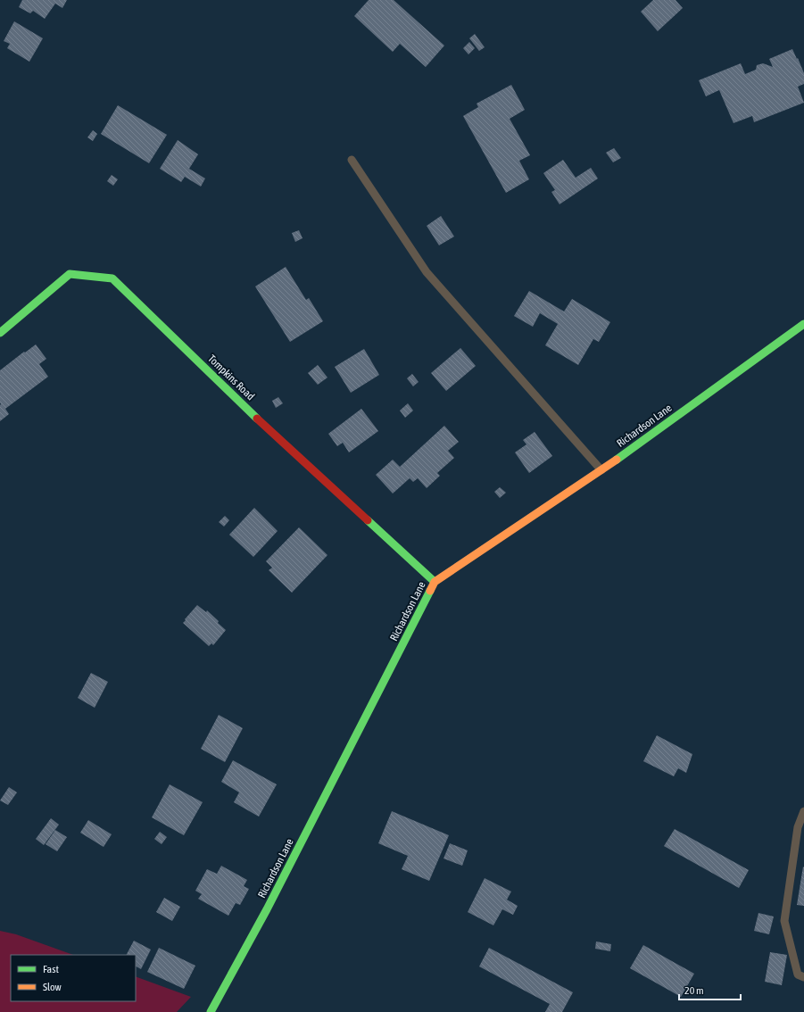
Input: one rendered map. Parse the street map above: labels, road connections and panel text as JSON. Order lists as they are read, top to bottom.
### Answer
{
  "streets": {
    "street": ["Tompkins Road", "Richardson Lane"]
  },
  "crossings": [
    ["Tompkins Road", "Richardson Lane"]
  ],
  "legend": ["Fast", "Slow"],
  "scale_bar": "20 m"
}
